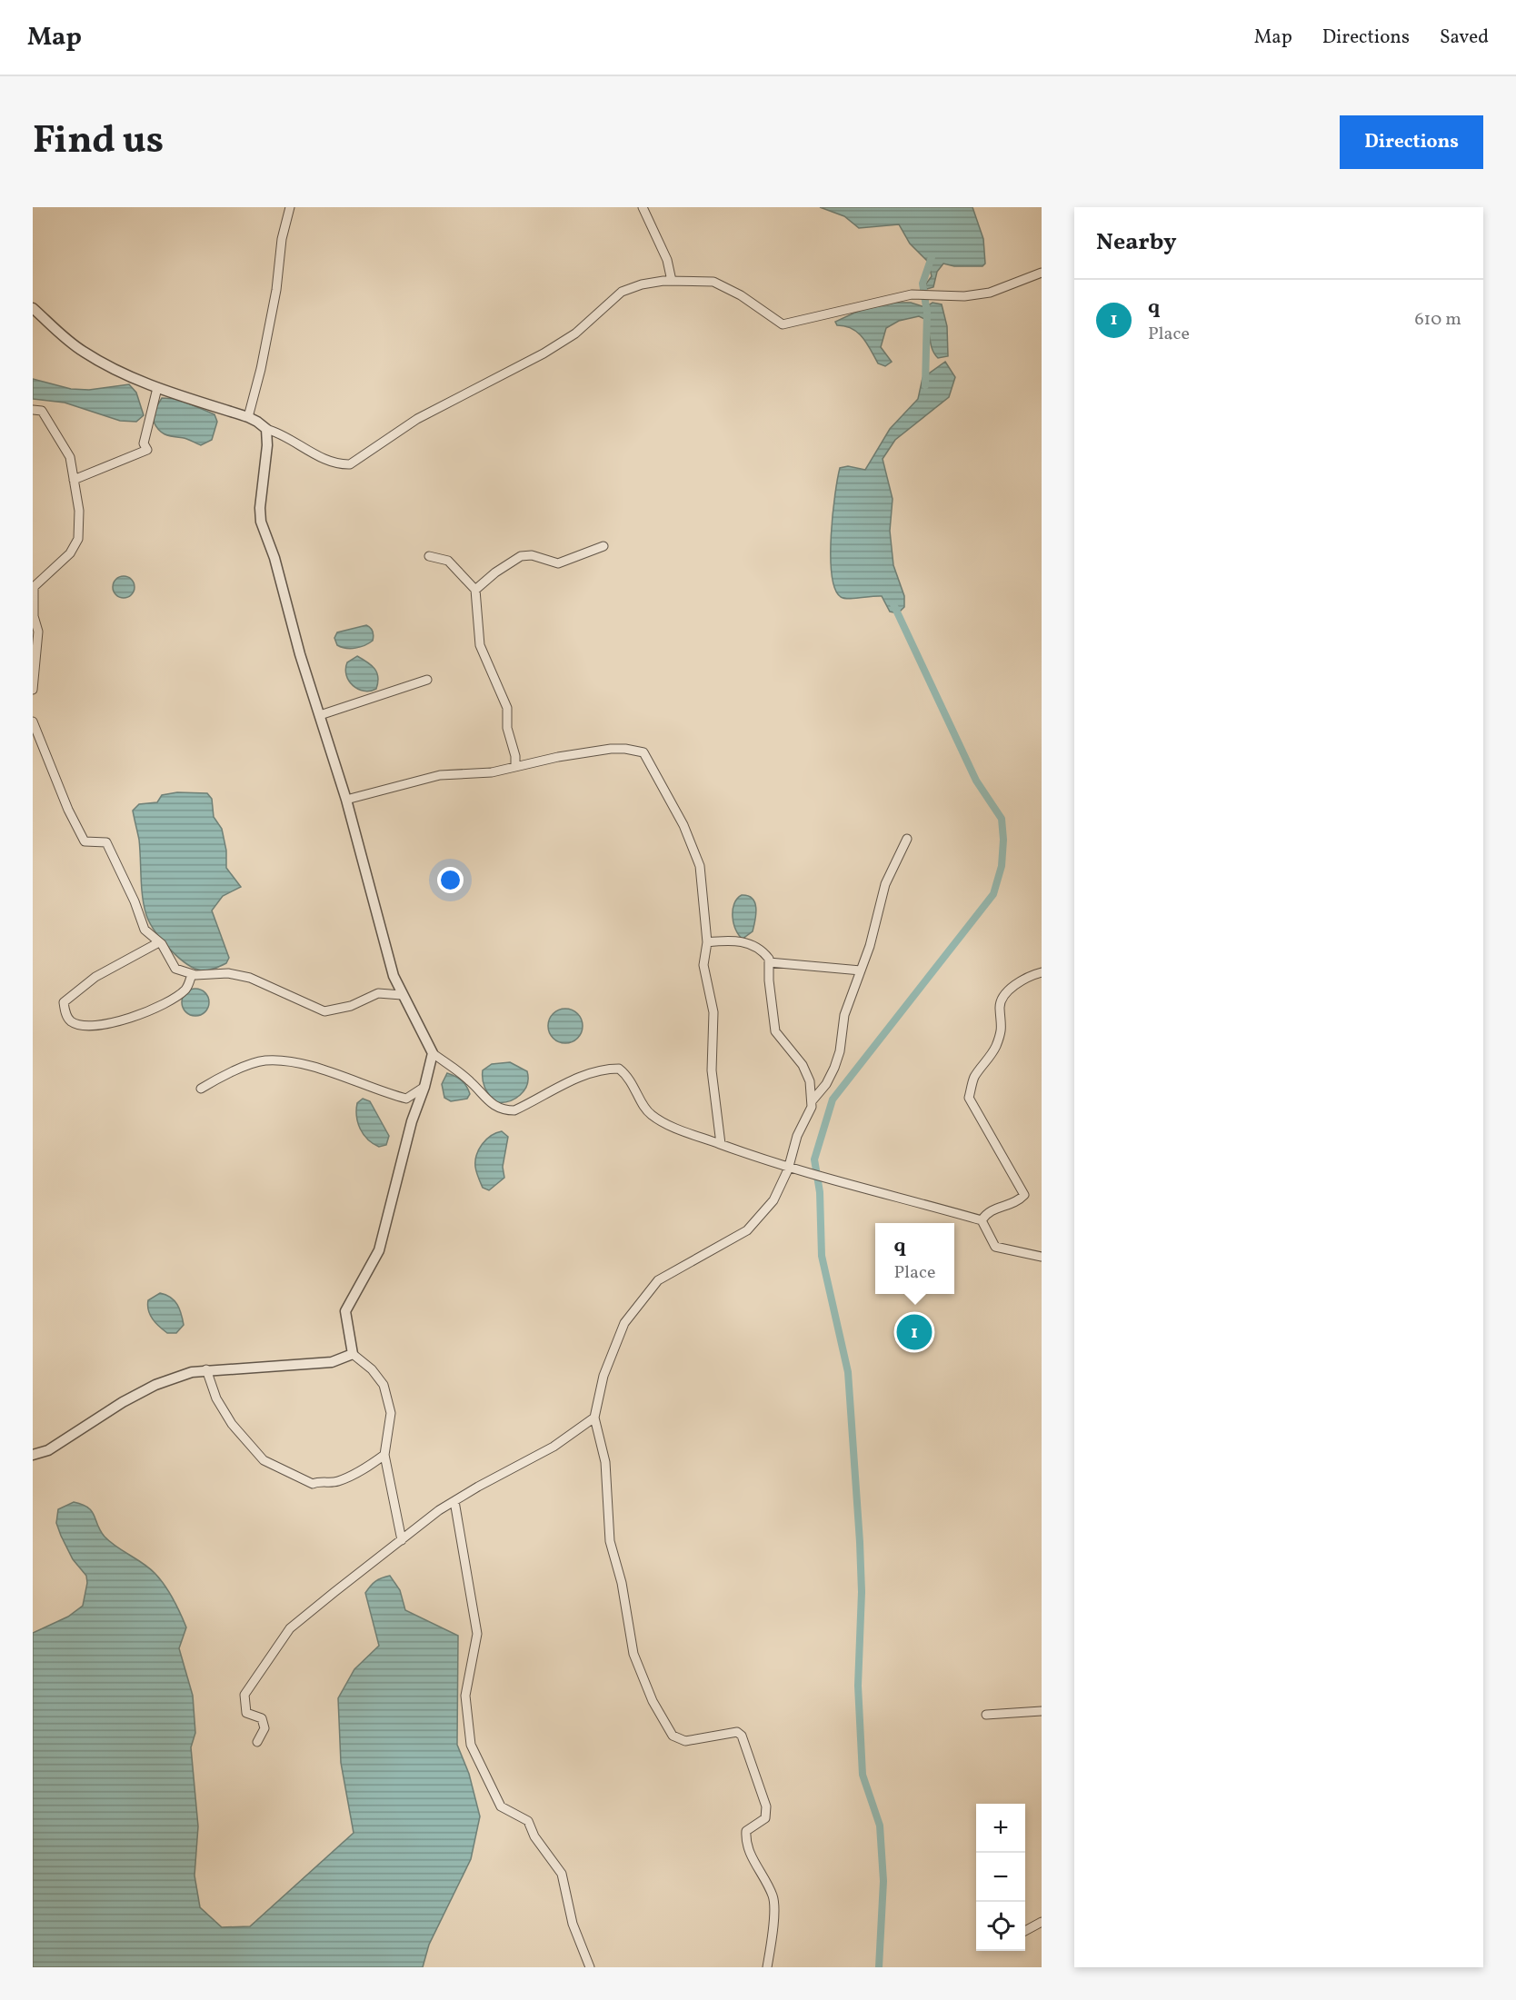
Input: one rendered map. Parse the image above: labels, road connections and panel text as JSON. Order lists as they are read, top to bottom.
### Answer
{
  "page": {
    "header": "Map",
    "nav": ["Map", "Directions", "Saved"],
    "title": "Find us",
    "buttons": "Directions",
    "heading": "Nearby",
    "list": [
      {
        "mark": "1",
        "name": "q",
        "note": "Place",
        "value": "610 m"
      }
    ],
    "popup": ["q", "Place"],
    "pins": "1",
    "map_buttons": ["+", "−"]
  }
}
